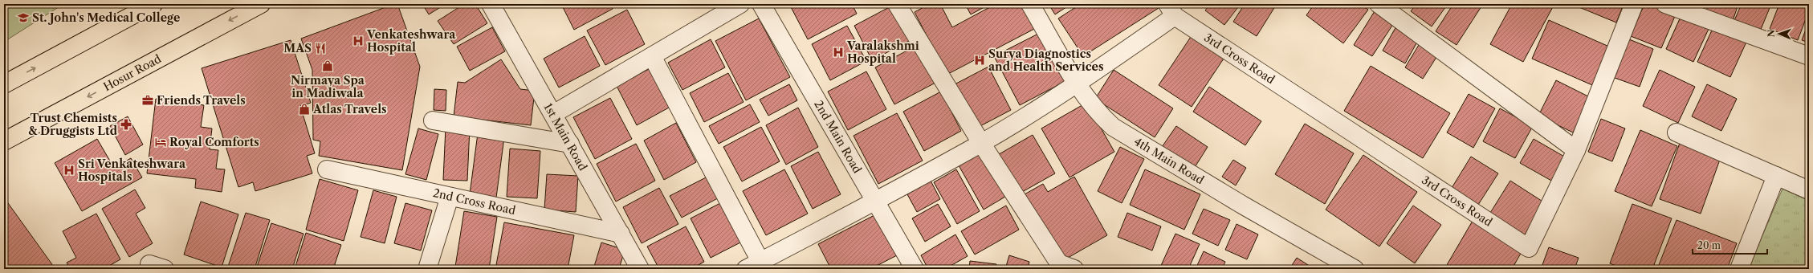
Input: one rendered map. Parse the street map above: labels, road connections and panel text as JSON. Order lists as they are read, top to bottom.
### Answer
{
  "streets": {
    "main road": ["Hosur Road"],
    "street": [
      "3rd Cross Road",
      "1st Main Road",
      "2nd Main Road",
      "4th Main Road",
      "2nd Cross Road"
    ]
  },
  "crossings": [
    ["1st Main Road", "2nd Cross Road"]
  ],
  "places": {
    "school or university": ["St. John's Medical College"],
    "hospital": [
      "Venkateshwara Hospital",
      "Varalakshmi Hospital",
      "Surya Diagnostics and Health Services",
      "Sri Venkateshwara Hospitals"
    ],
    "restaurant": ["MAS"],
    "shop": ["Nirmaya Spa in Madiwala", "Atlas Travels"],
    "office": ["Friends Travels"],
    "pharmacy": ["Trust Chemists & Druggists Ltd"],
    "hotel": ["Royal Comforts"]
  },
  "scale_bar": "20 m",
  "north": "left"
}
